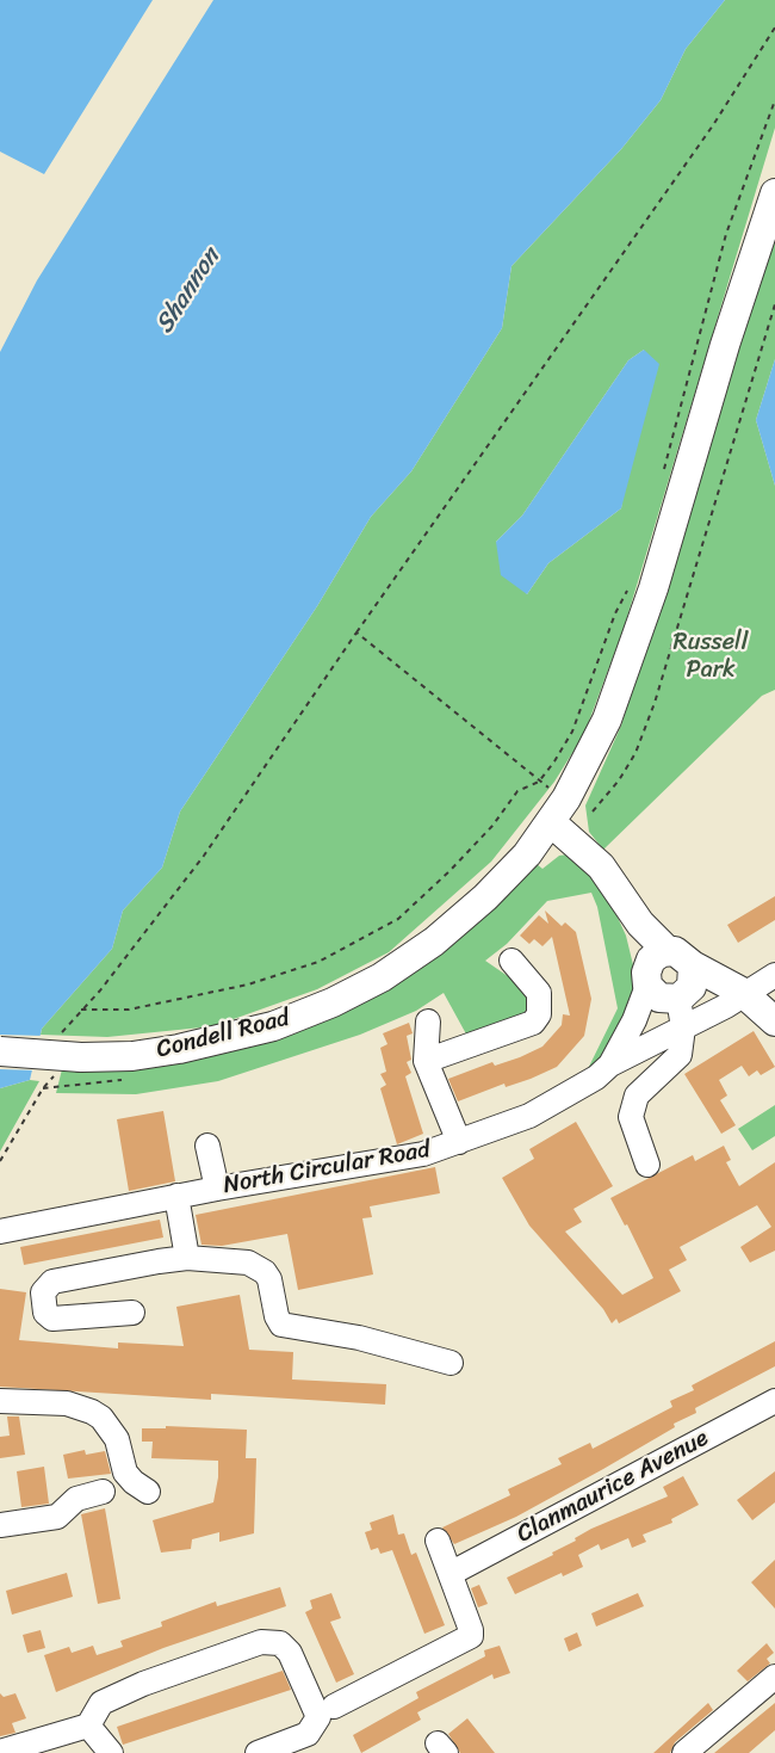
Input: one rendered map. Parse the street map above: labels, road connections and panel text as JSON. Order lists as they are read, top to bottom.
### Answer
{
  "streets": {
    "main road": ["Condell Road"],
    "street": ["North Circular Road", "Clanmaurice Avenue"]
  },
  "water": ["Shannon"],
  "parks": ["Russell Park"]
}
